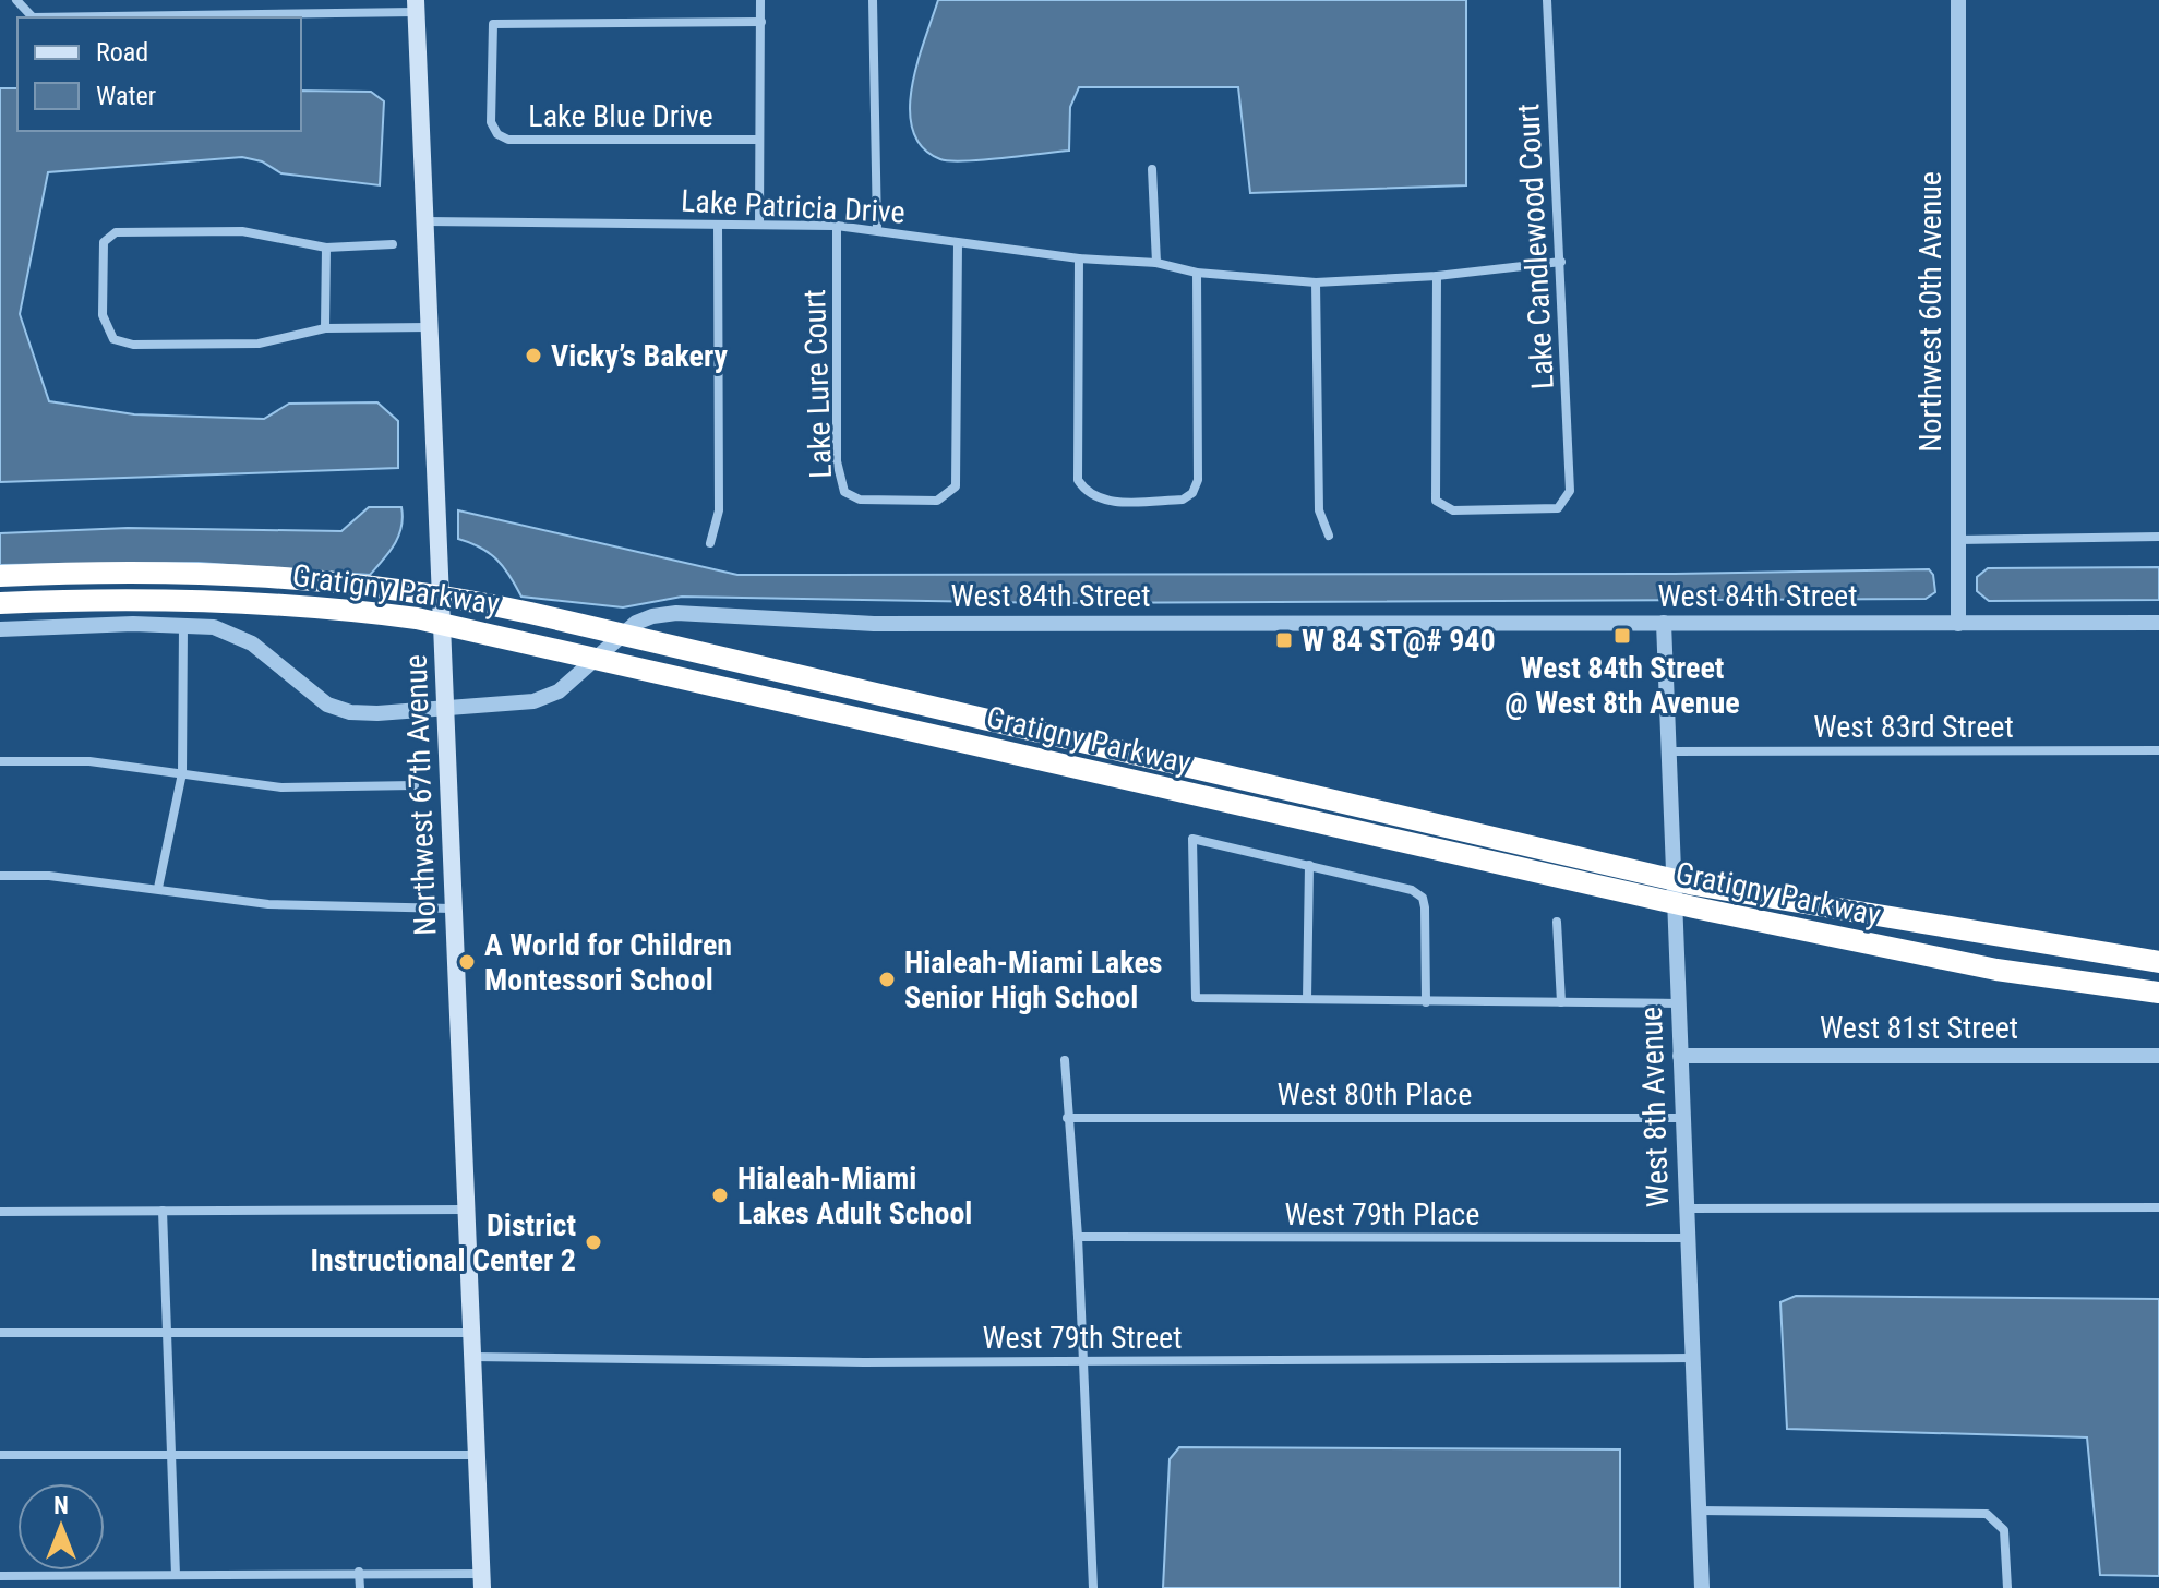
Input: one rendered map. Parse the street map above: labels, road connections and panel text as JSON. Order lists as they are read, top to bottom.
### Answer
{
  "streets": {
    "highway": ["Gratigny Parkway"],
    "main road": ["Northwest 67th Avenue"],
    "street": [
      "Lake Blue Drive",
      "Lake Patricia Drive",
      "Lake Candlewood Court",
      "Northwest 60th Avenue",
      "Lake Lure Court",
      "West 84th Street",
      "West 83rd Street",
      "West 81st Street",
      "West 80th Place",
      "West 8th Avenue",
      "West 79th Place",
      "West 79th Street"
    ]
  },
  "crossings": [
    ["Lake Patricia Drive", "Lake Candlewood Court"],
    ["Lake Patricia Drive", "Lake Lure Court"],
    ["Lake Patricia Drive", "Northwest 67th Avenue"],
    ["Northwest 60th Avenue", "West 84th Street"],
    ["West 84th Street", "Northwest 67th Avenue"],
    ["West 84th Street", "West 8th Avenue"],
    ["West 83rd Street", "West 8th Avenue"],
    ["Northwest 67th Avenue", "West 79th Street"],
    ["West 81st Street", "West 8th Avenue"],
    ["West 80th Place", "West 8th Avenue"],
    ["West 8th Avenue", "West 79th Place"],
    ["West 8th Avenue", "West 79th Street"]
  ],
  "places": {
    "other": [
      "Vicky’s Bakery",
      "A World for Children Montessori School",
      "Hialeah-Miami Lakes Senior High School",
      "Hialeah-Miami Lakes Adult School",
      "District Instructional Center 2"
    ],
    "transit": ["West 84th Street @ West 8th Avenue", "W 84 ST@# 940"]
  },
  "legend": ["Road", "Water"],
  "north": "top"
}
